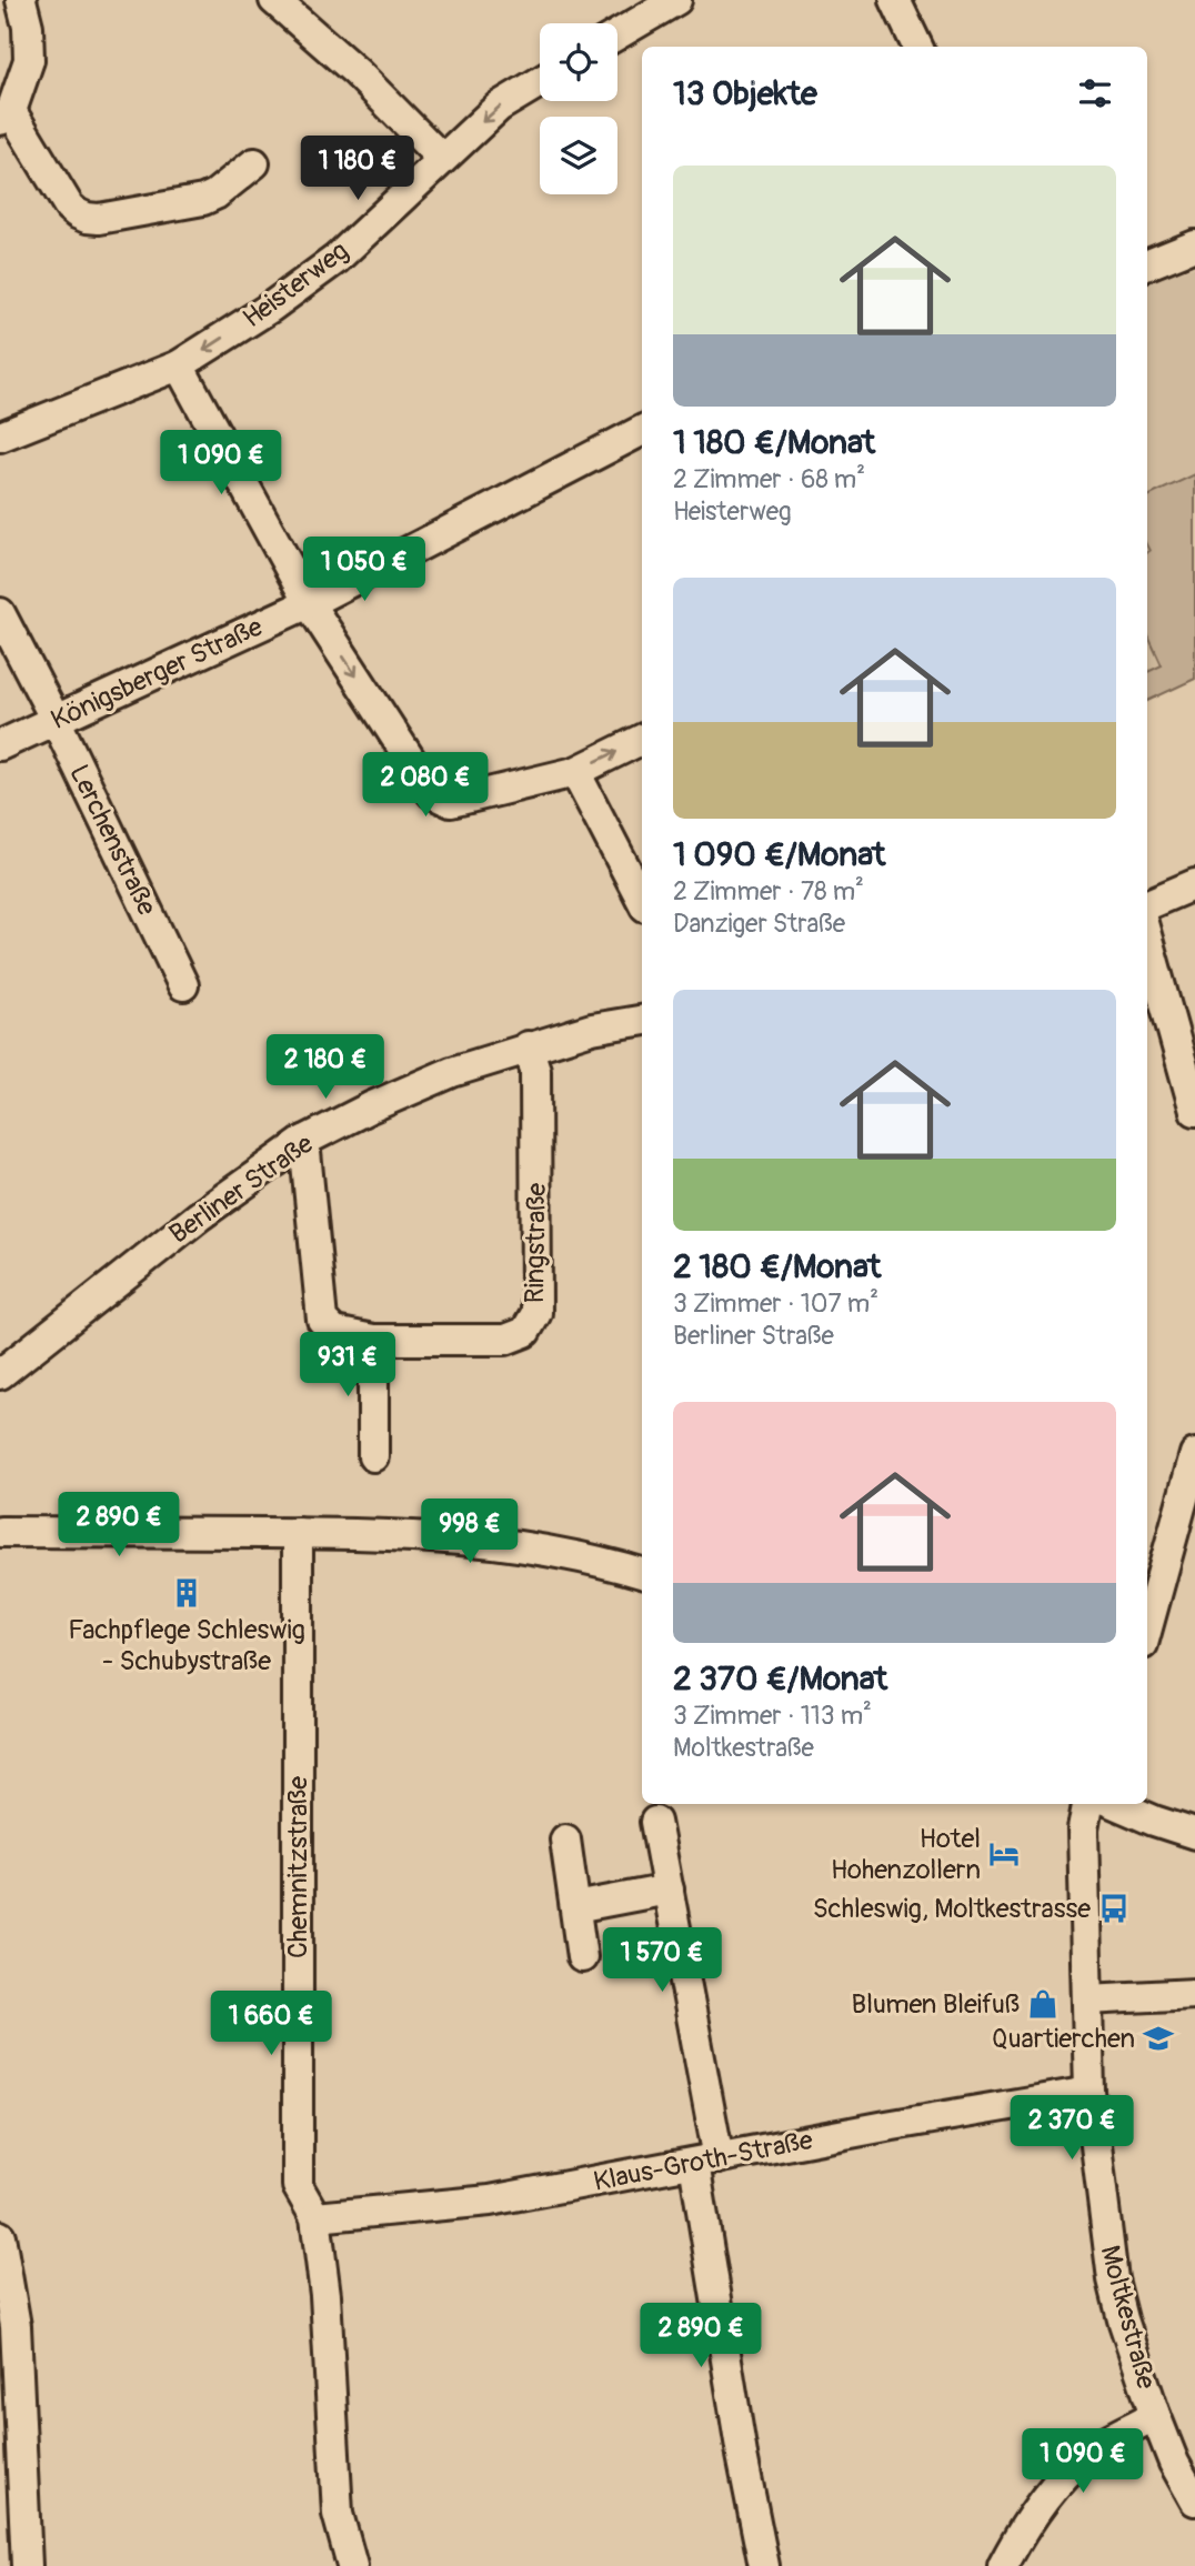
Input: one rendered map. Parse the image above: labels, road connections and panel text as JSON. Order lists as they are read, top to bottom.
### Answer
{
  "streets": {
    "street": [
      "Heisterweg",
      "Königsberger Straße",
      "Lerchenstraße",
      "Berliner Straße",
      "Ringstraße",
      "Chemnitzstraße",
      "Klaus-Groth-Straße",
      "Moltkestraße"
    ]
  },
  "crossings": [
    ["Königsberger Straße", "Lerchenstraße"],
    ["Berliner Straße", "Ringstraße"],
    ["Chemnitzstraße", "Klaus-Groth-Straße"],
    ["Klaus-Groth-Straße", "Moltkestraße"]
  ],
  "one_way": ["Heisterweg"],
  "places": {
    "building": ["Fachpflege Schleswig - Schubystraße"],
    "hotel": ["Hotel Hohenzollern"],
    "bus stop": ["Schleswig, Moltkestrasse"],
    "shop": ["Blumen Bleifuß"],
    "school or university": ["Quartierchen"]
  },
  "page": {
    "heading": "13 Objekte",
    "price": [
      "1 180 €",
      "1 090 €",
      "1 050 €",
      "2 080 €",
      "2 180 €",
      "931 €",
      "2 890 €",
      "998 €",
      "1 570 €",
      "1 660 €",
      "2 370 €",
      "2 890 €",
      "1 090 €"
    ],
    "list": [
      {
        "name": "1 180 €/Monat",
        "note": "2 Zimmer · 68 m² · Heisterweg"
      },
      {
        "name": "1 090 €/Monat",
        "note": "2 Zimmer · 78 m² · Danziger Straße"
      },
      {
        "name": "2 180 €/Monat",
        "note": "3 Zimmer · 107 m² · Berliner Straße"
      },
      {
        "name": "2 370 €/Monat",
        "note": "3 Zimmer · 113 m² · Moltkestraße"
      }
    ]
  }
}
